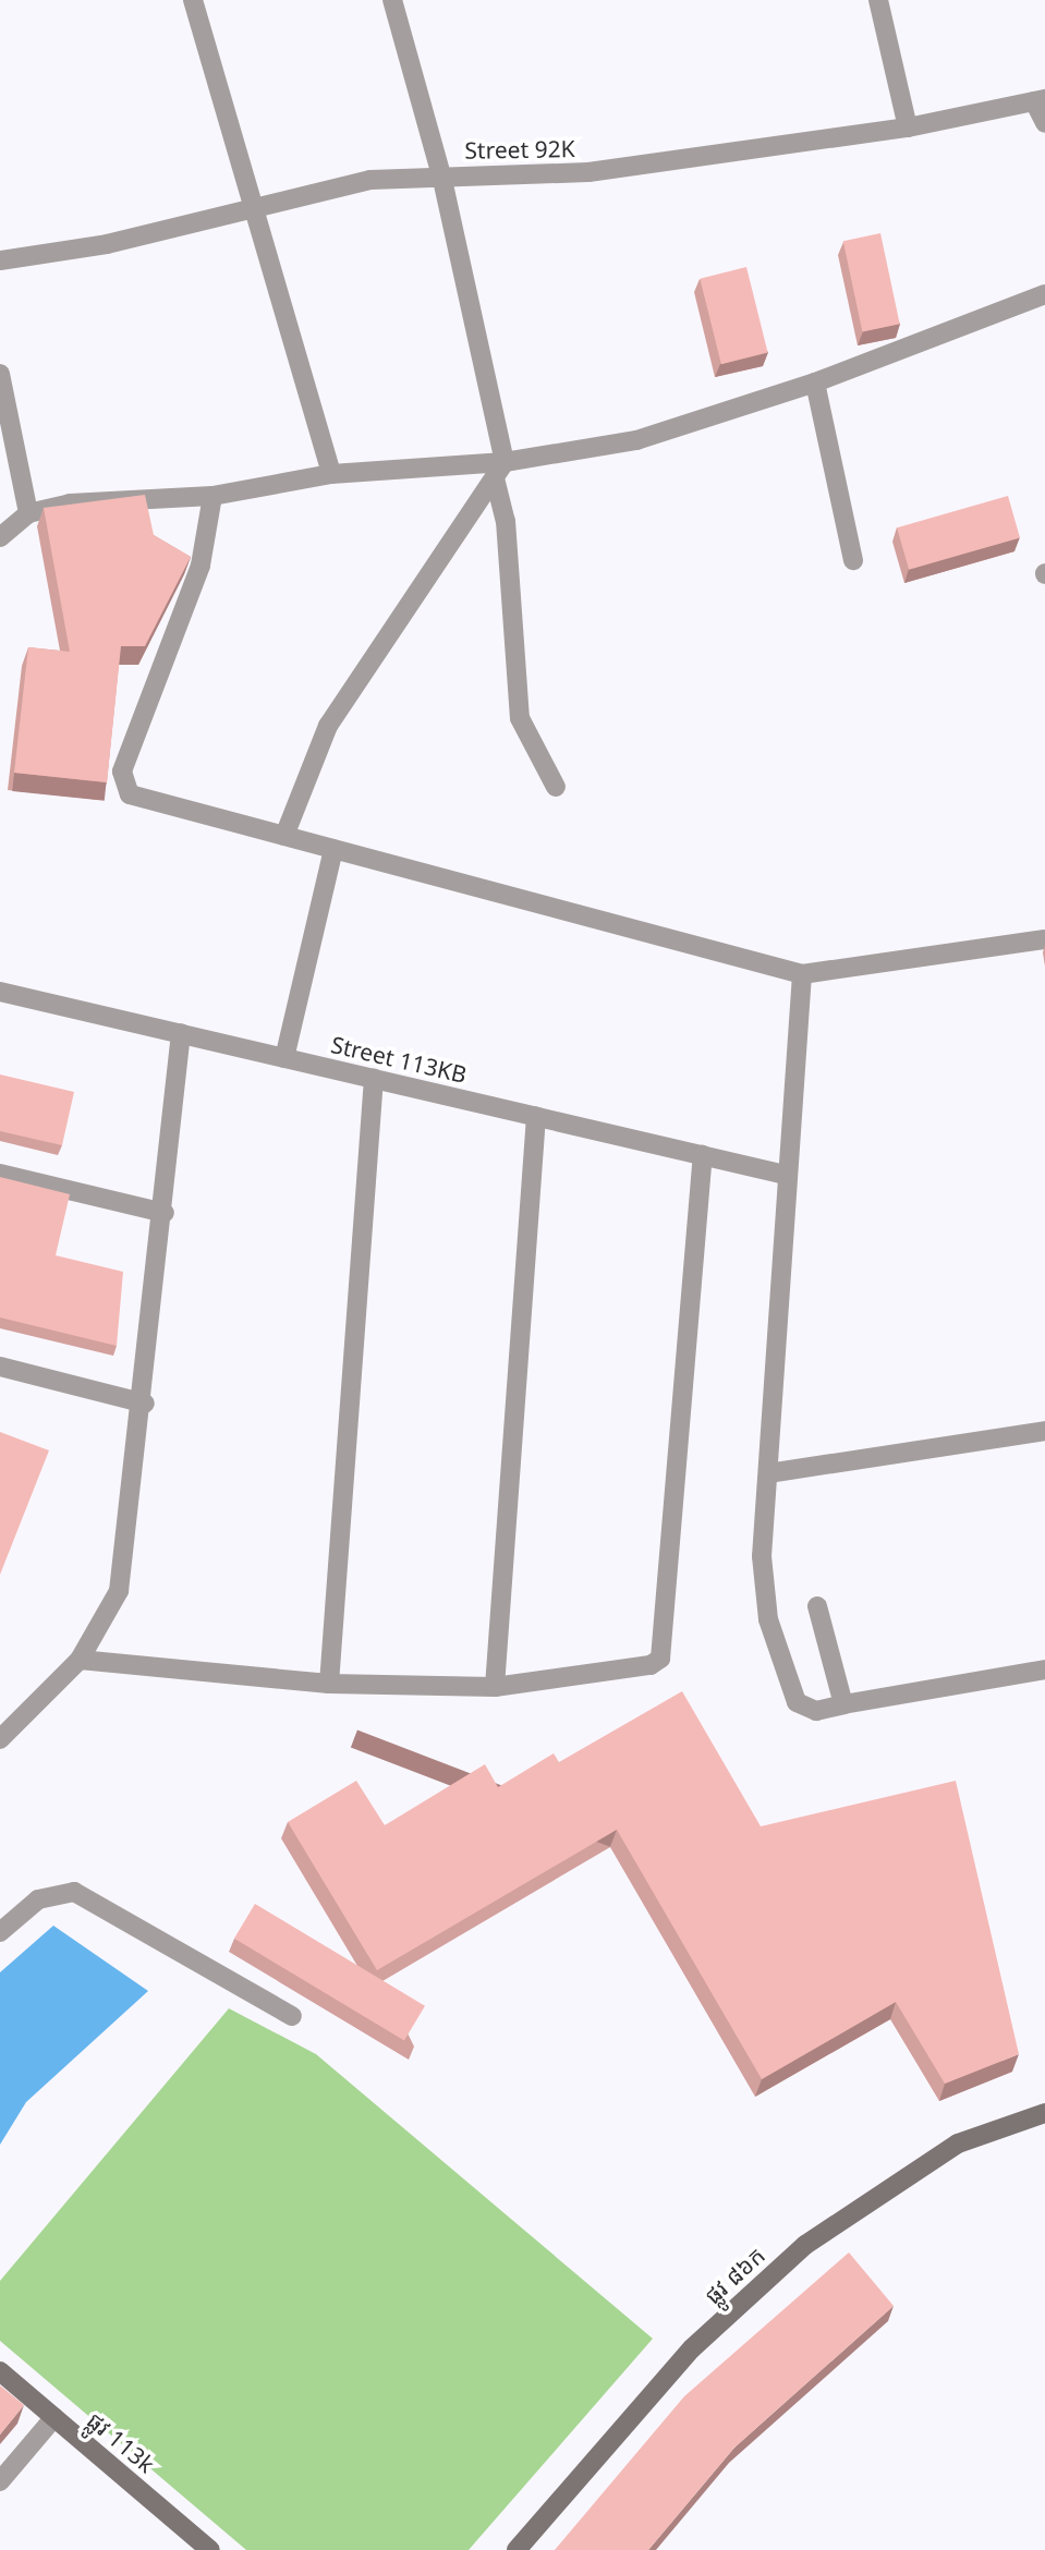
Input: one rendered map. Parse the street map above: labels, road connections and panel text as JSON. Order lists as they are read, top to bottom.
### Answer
{
  "streets": {
    "street": [
      "Street 92K",
      "Street 113KB",
      "ផ្លូវ ៨៦ក",
      "ផ្លូវ 113k"
    ]
  }
}
